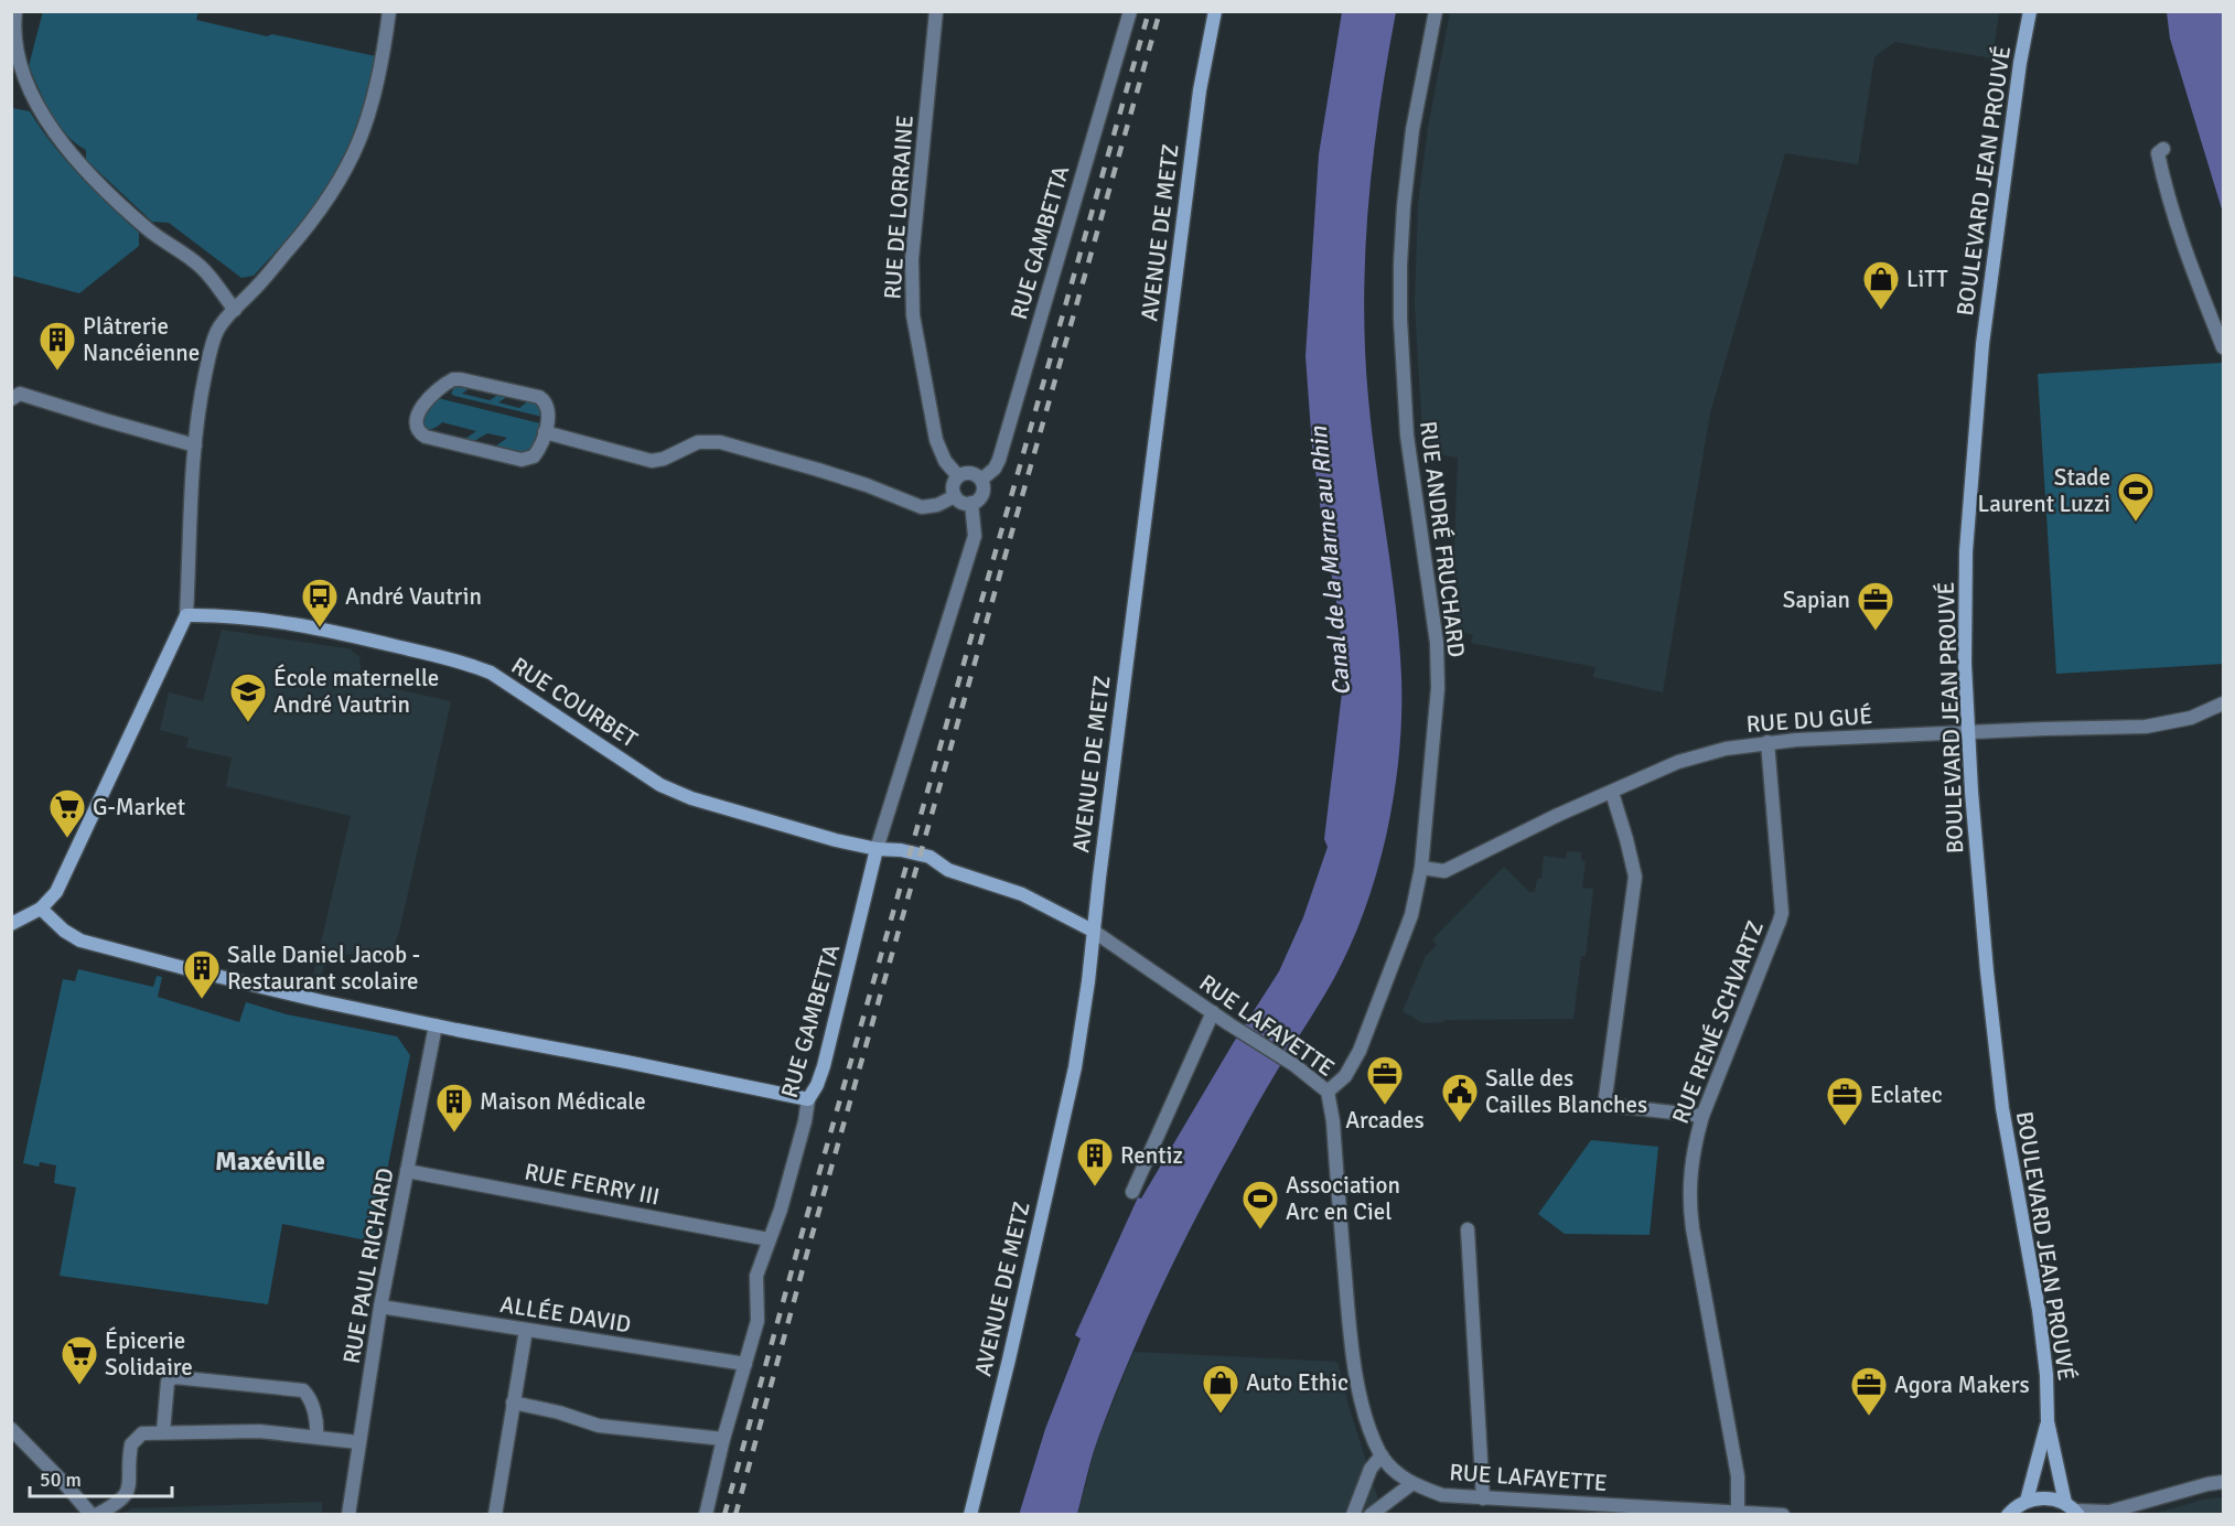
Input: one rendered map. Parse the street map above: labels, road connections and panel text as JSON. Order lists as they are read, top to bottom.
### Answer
{
  "streets": {
    "street": [
      "BOULEVARD JEAN PROUVÉ",
      "RUE DE LORRAINE",
      "AVENUE DE METZ",
      "RUE GAMBETTA",
      "RUE ANDRÉ FRUCHARD",
      "RUE COURBET",
      "RUE DU GUÉ",
      "RUE RENÉ SCHVARTZ",
      "RUE LAFAYETTE",
      "RUE FERRY III",
      "RUE PAUL RICHARD",
      "ALLÉE DAVID"
    ]
  },
  "crossings": [
    ["BOULEVARD JEAN PROUVÉ", "RUE DU GUÉ"],
    ["RUE DE LORRAINE", "RUE GAMBETTA"],
    ["AVENUE DE METZ", "RUE COURBET"],
    ["AVENUE DE METZ", "RUE LAFAYETTE"],
    ["RUE GAMBETTA", "RUE COURBET"],
    ["RUE GAMBETTA", "RUE FERRY III"],
    ["RUE GAMBETTA", "ALLÉE DAVID"],
    ["RUE ANDRÉ FRUCHARD", "RUE DU GUÉ"],
    ["RUE ANDRÉ FRUCHARD", "RUE LAFAYETTE"],
    ["RUE COURBET", "RUE LAFAYETTE"],
    ["RUE DU GUÉ", "RUE RENÉ SCHVARTZ"],
    ["RUE RENÉ SCHVARTZ", "RUE LAFAYETTE"],
    ["RUE FERRY III", "RUE PAUL RICHARD"],
    ["RUE PAUL RICHARD", "ALLÉE DAVID"]
  ],
  "districts": ["Maxéville"],
  "water": ["Canal de la Marne au Rhin"],
  "places": {
    "shop": ["LiTT", "Auto Ethic"],
    "building": [
      "Plâtrerie Nancéienne",
      "Salle Daniel Jacob - Restaurant scolaire",
      "Maison Médicale",
      "Rentiz"
    ],
    "sports": ["Stade Laurent Luzzi", "Association Arc en Ciel"],
    "bus stop": ["André Vautrin"],
    "office": [
      "Sapian",
      "Arcades",
      "Eclatec",
      "Agora Makers"
    ],
    "school or university": ["École maternelle André Vautrin"],
    "supermarket": ["G-Market", "Épicerie Solidaire"],
    "public building": ["Salle des Cailles Blanches"]
  },
  "scale_bar": "50 m"
}
